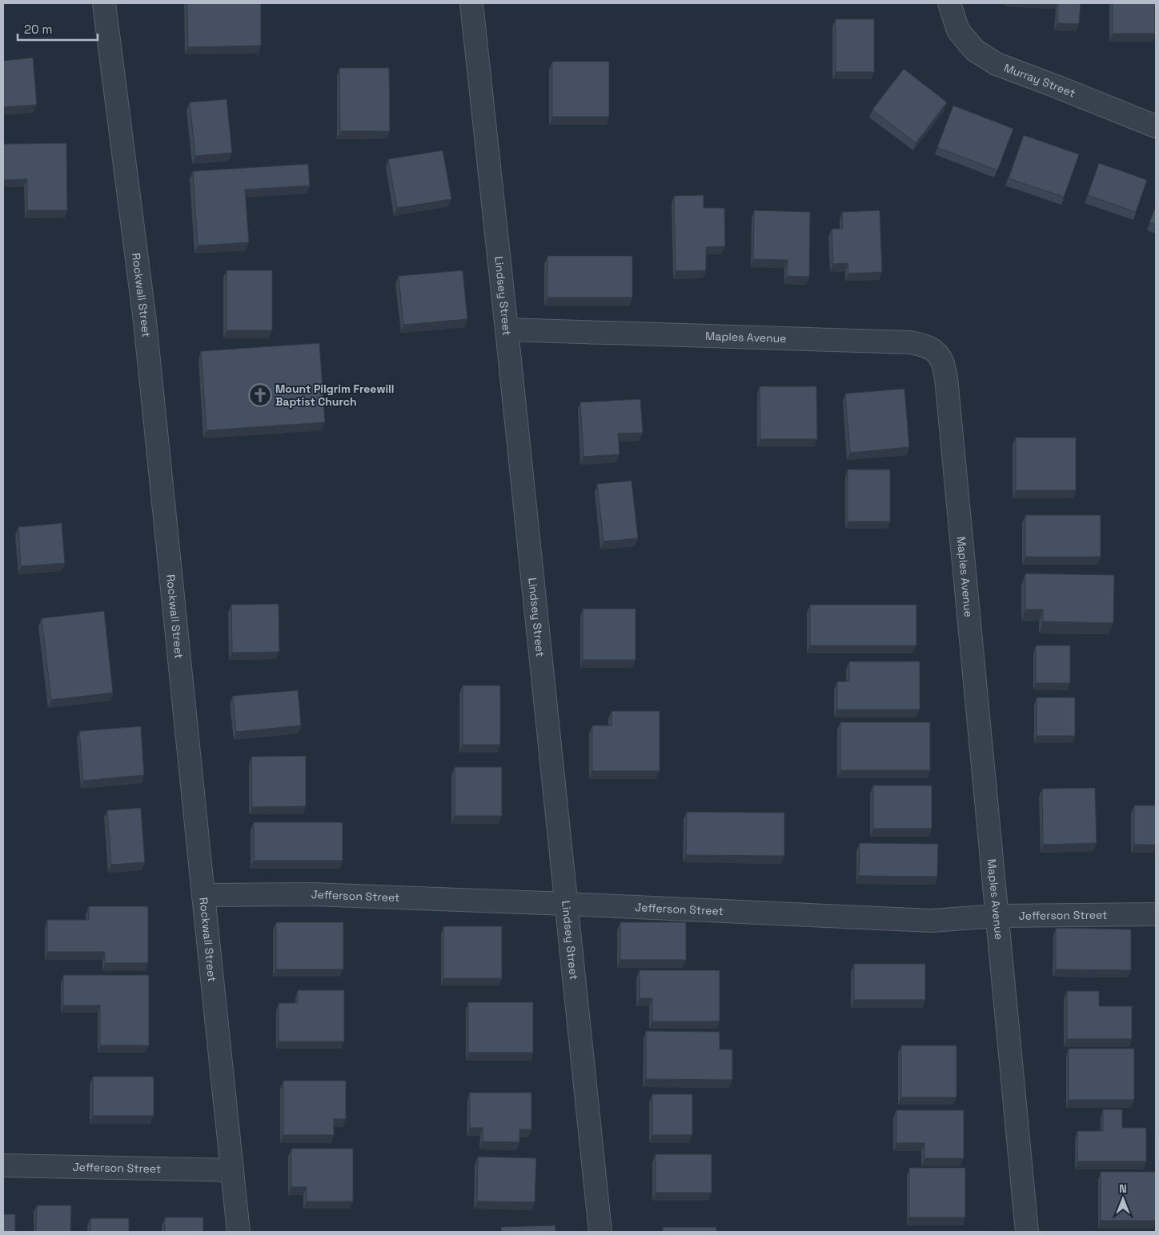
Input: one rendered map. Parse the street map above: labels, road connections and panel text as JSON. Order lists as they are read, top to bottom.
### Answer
{
  "streets": {
    "street": [
      "Murray Street",
      "Rockwall Street",
      "Lindsey Street",
      "Maples Avenue",
      "Jefferson Street"
    ]
  },
  "crossings": [
    ["Rockwall Street", "Jefferson Street"],
    ["Lindsey Street", "Maples Avenue"],
    ["Lindsey Street", "Jefferson Street"],
    ["Maples Avenue", "Jefferson Street"]
  ],
  "places": {
    "church": ["Mount Pilgrim Freewill Baptist Church"]
  },
  "scale_bar": "20 m",
  "north": "top"
}
